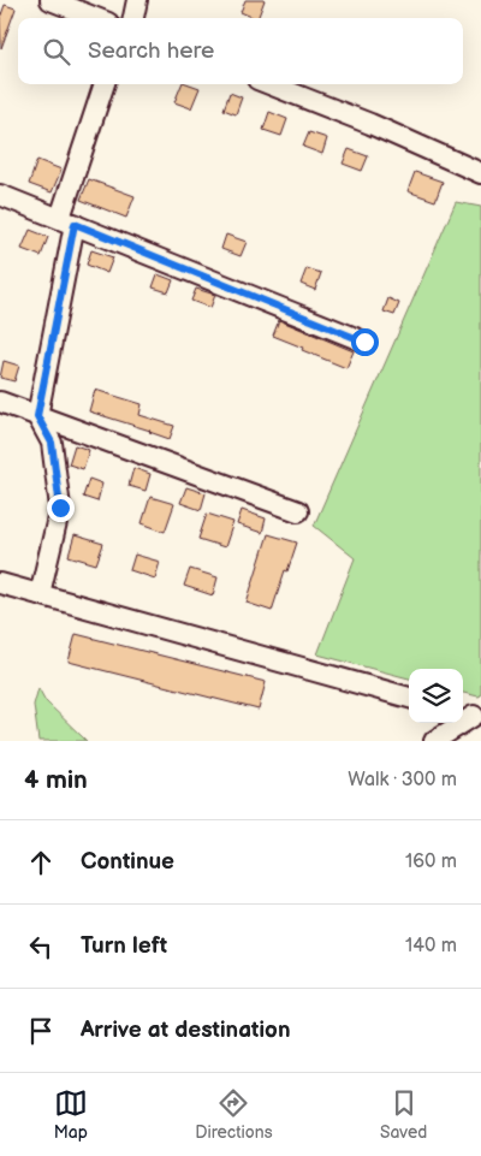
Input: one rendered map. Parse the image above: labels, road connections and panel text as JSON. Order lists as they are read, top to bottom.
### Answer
{
  "page": {
    "search": "Search here",
    "heading": ["4 min", "Walk · 300 m"],
    "list": [
      ["Continue", "160 m"],
      ["Turn left", "140 m"],
      "Arrive at destination"
    ],
    "nav": ["Map", "Directions", "Saved"]
  }
}
